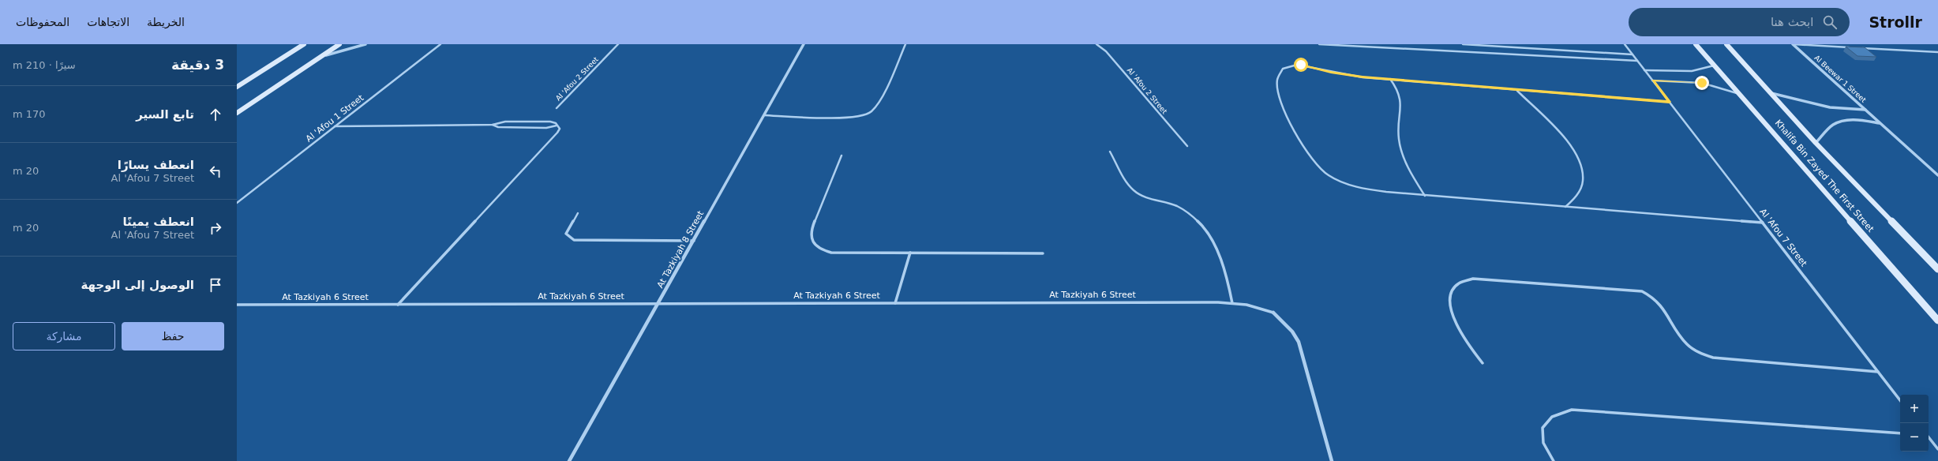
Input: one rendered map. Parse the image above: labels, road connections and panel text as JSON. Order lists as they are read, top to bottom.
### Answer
{
  "streets": {
    "main road": ["Khalifa Bin Zayed The First Street"],
    "street": ["Al Beewar 1 Street", "At Tazkiyah 8 Street", "At Tazkiyah 6 Street"],
    "lane": ["Al 'Afou 2 Street", "Al 'Afou 1 Street", "Al 'Afou 7 Street"]
  },
  "crossings": [
    ["Al Beewar 1 Street", "Khalifa Bin Zayed The First Street"],
    ["At Tazkiyah 8 Street", "At Tazkiyah 6 Street"]
  ],
  "page": {
    "header": "Strollr",
    "search": "ابحث هنا",
    "nav": ["الخريطة", "الاتجاهات", "المحفوظات"],
    "heading": ["3 دقيقة", "سيرًا · 210 m"],
    "list": [
      ["تابع السير", "170 m"],
      ["انعطف يسارًا", "Al 'Afou 7 Street", "20 m"],
      ["انعطف يمينًا", "Al 'Afou 7 Street", "20 m"],
      "الوصول إلى الوجهة"
    ],
    "buttons": ["حفظ", "مشاركة"],
    "map_buttons": ["+", "−"]
  }
}
